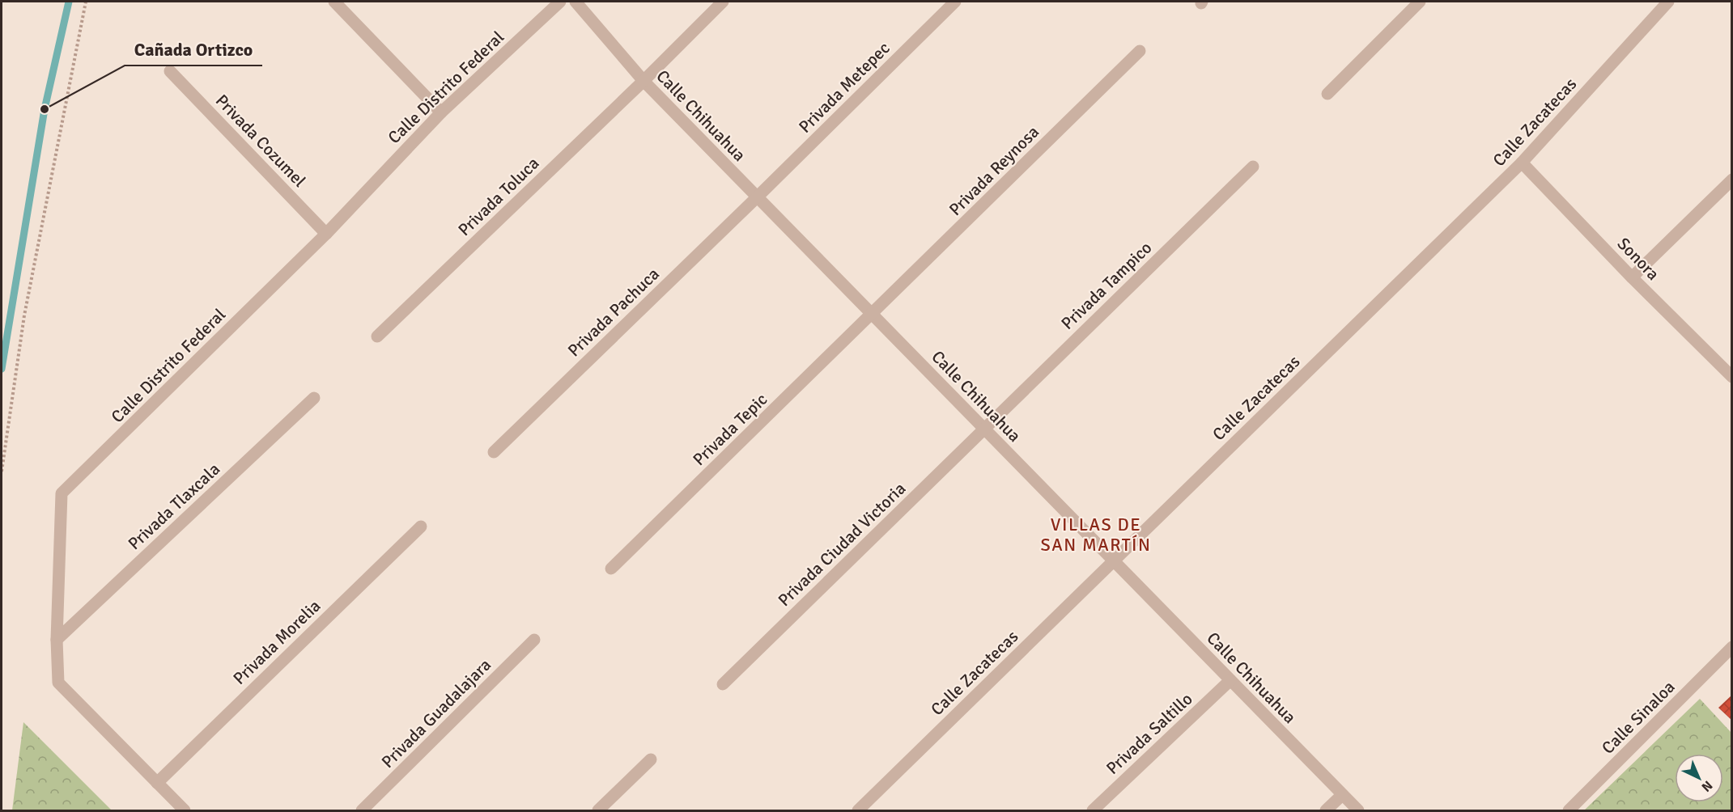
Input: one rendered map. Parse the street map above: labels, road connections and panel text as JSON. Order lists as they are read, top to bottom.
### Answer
{
  "streets": {
    "street": [
      "Calle Distrito Federal",
      "Privada Metepec",
      "Calle Chihuahua",
      "Calle Zacatecas",
      "Privada Cozumel",
      "Privada Reynosa",
      "Privada Toluca",
      "Sonora",
      "Privada Tampico",
      "Privada Pachuca",
      "Privada Tepic",
      "Privada Tlaxcala",
      "Privada Ciudad Victoria",
      "Privada Morelia",
      "Privada Guadalajara",
      "Calle Sinaloa",
      "Privada Saltillo"
    ]
  },
  "crossings": [
    ["Calle Distrito Federal", "Privada Cozumel"],
    ["Calle Distrito Federal", "Privada Tlaxcala"],
    ["Calle Distrito Federal", "Privada Morelia"],
    ["Privada Metepec", "Calle Chihuahua"],
    ["Privada Metepec", "Privada Pachuca"],
    ["Calle Chihuahua", "Calle Zacatecas"],
    ["Calle Chihuahua", "Privada Reynosa"],
    ["Calle Chihuahua", "Privada Toluca"],
    ["Calle Chihuahua", "Privada Tampico"],
    ["Calle Chihuahua", "Privada Pachuca"],
    ["Calle Chihuahua", "Privada Tepic"],
    ["Calle Chihuahua", "Privada Ciudad Victoria"],
    ["Calle Chihuahua", "Privada Saltillo"],
    ["Calle Zacatecas", "Sonora"],
    ["Privada Reynosa", "Privada Tepic"],
    ["Privada Tampico", "Privada Ciudad Victoria"]
  ],
  "districts": ["VILLAS DE SAN MARTÍN"],
  "places": ["Cañada Ortizco"],
  "north": "bottom right"
}
